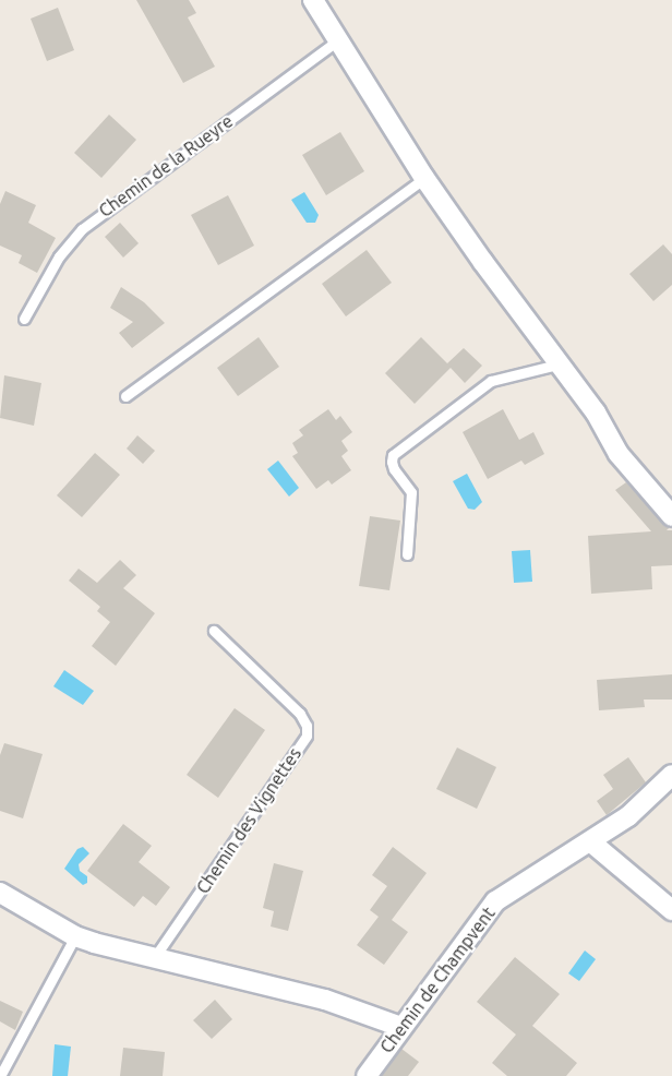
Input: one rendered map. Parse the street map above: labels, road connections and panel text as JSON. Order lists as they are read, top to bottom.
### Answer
{
  "streets": {
    "street": ["Chemin de Champvent"],
    "lane": ["Chemin de la Rueyre", "Chemin des Vignettes"]
  }
}
